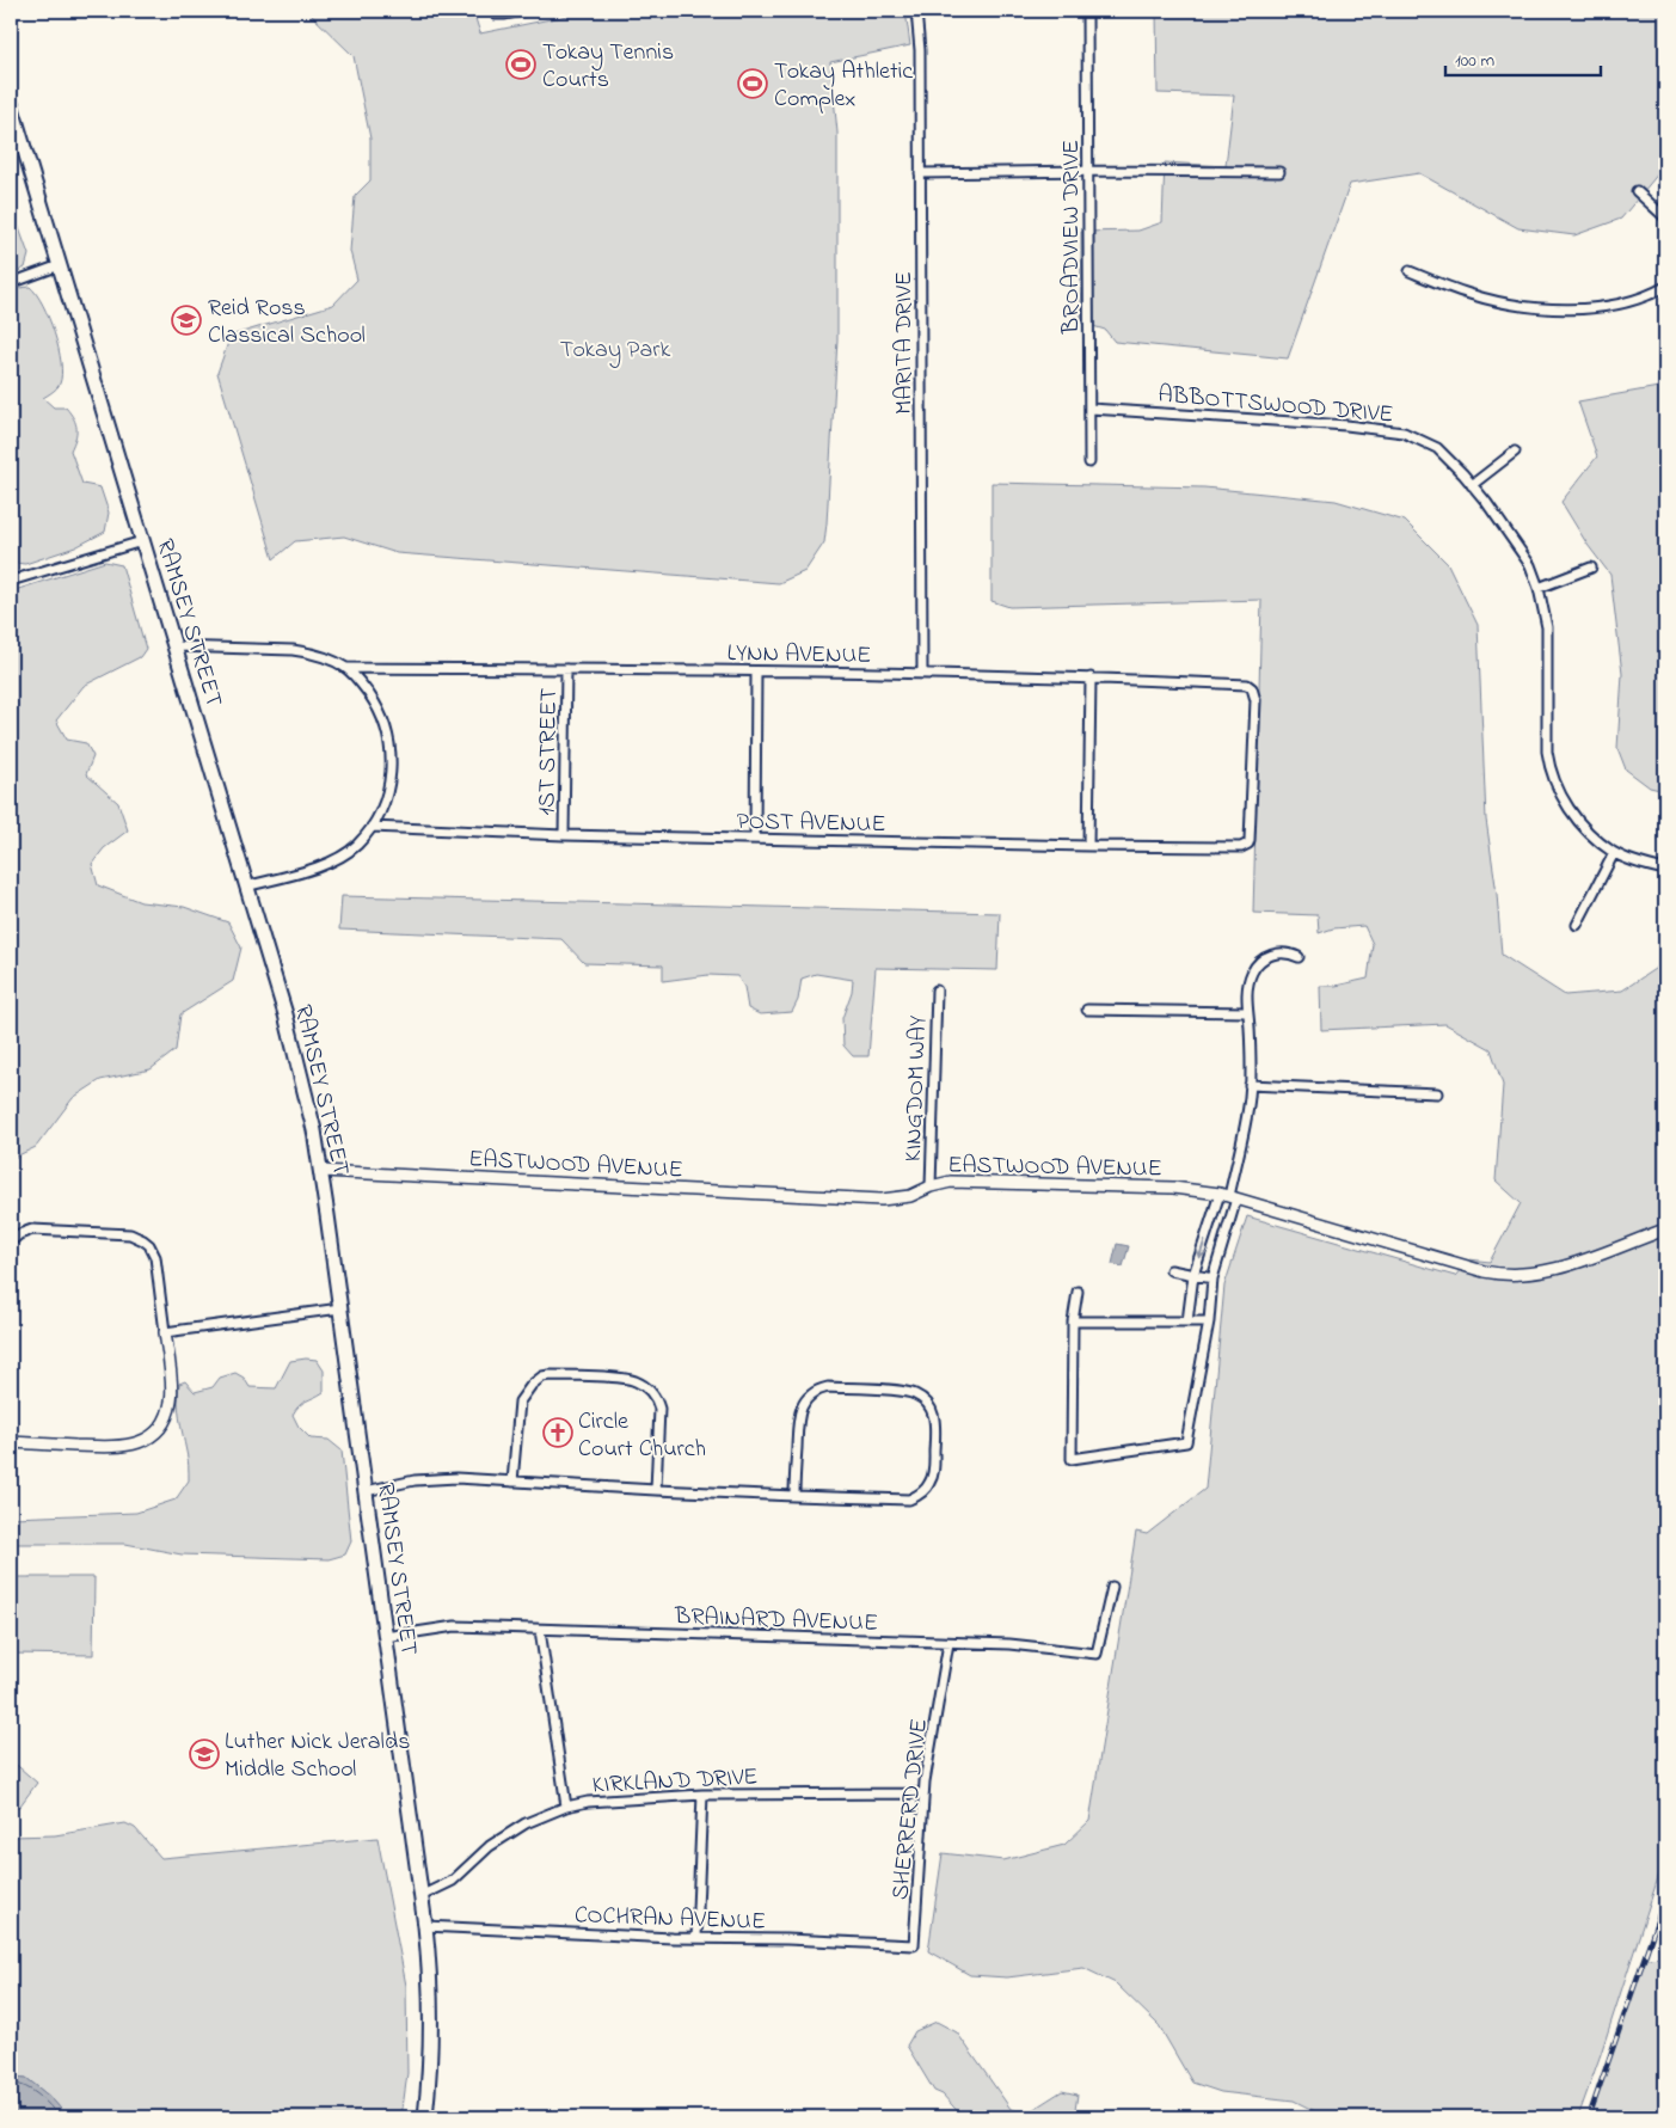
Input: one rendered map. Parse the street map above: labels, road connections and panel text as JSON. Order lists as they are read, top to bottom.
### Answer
{
  "streets": {
    "main road": ["RAMSEY STREET"],
    "street": [
      "BROADVIEW DRIVE",
      "MARITA DRIVE",
      "ABBOTTSWOOD DRIVE",
      "LYNN AVENUE",
      "1ST STREET",
      "POST AVENUE",
      "KINGDOM WAY",
      "EASTWOOD AVENUE",
      "BRAINARD AVENUE",
      "KIRKLAND DRIVE",
      "SHERRERD DRIVE",
      "COCHRAN AVENUE"
    ]
  },
  "crossings": [
    ["BROADVIEW DRIVE", "ABBOTTSWOOD DRIVE"],
    ["MARITA DRIVE", "LYNN AVENUE"],
    ["RAMSEY STREET", "EASTWOOD AVENUE"],
    ["RAMSEY STREET", "BRAINARD AVENUE"],
    ["RAMSEY STREET", "KIRKLAND DRIVE"],
    ["RAMSEY STREET", "COCHRAN AVENUE"],
    ["LYNN AVENUE", "1ST STREET"],
    ["LYNN AVENUE", "POST AVENUE"],
    ["1ST STREET", "POST AVENUE"],
    ["KINGDOM WAY", "EASTWOOD AVENUE"],
    ["BRAINARD AVENUE", "SHERRERD DRIVE"],
    ["KIRKLAND DRIVE", "SHERRERD DRIVE"],
    ["SHERRERD DRIVE", "COCHRAN AVENUE"]
  ],
  "parks": ["Tokay Park"],
  "places": {
    "sports": ["Tokay Tennis Courts", "Tokay Athletic Complex"],
    "school or university": ["Reid Ross Classical School", "Luther Nick Jeralds Middle School"],
    "church": ["Circle Court Church"]
  },
  "scale_bar": "100 m"
}
